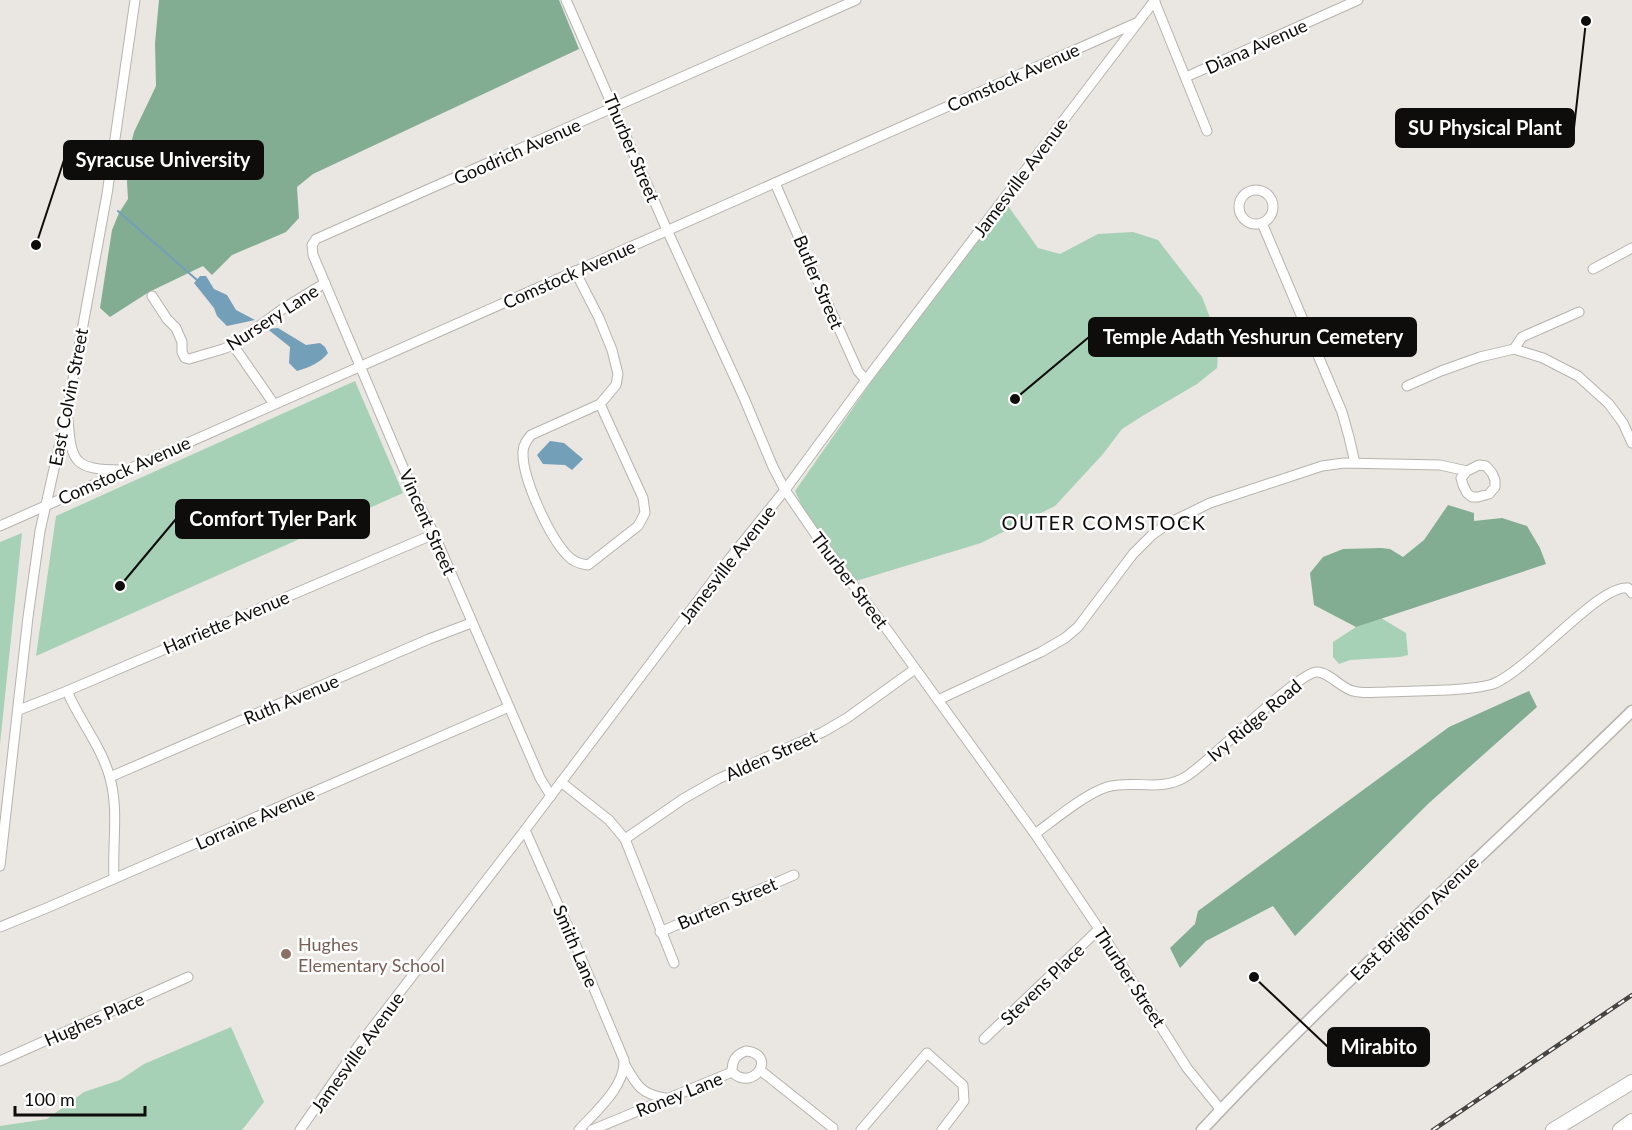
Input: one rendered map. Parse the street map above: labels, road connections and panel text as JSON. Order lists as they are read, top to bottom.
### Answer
{
  "streets": {
    "main road": ["East Brighton Avenue"],
    "street": [
      "Diana Avenue",
      "Comstock Avenue",
      "Thurber Street",
      "Goodrich Avenue",
      "Jamesville Avenue",
      "Butler Street",
      "Nursery Lane",
      "East Colvin Street",
      "Vincent Street",
      "Harriette Avenue",
      "Ruth Avenue",
      "Ivy Ridge Road",
      "Alden Street",
      "Lorraine Avenue",
      "Burten Street",
      "Smith Lane",
      "Stevens Place",
      "Hughes Place",
      "Roney Lane"
    ]
  },
  "crossings": [
    ["Comstock Avenue", "Thurber Street"],
    ["Comstock Avenue", "Jamesville Avenue"],
    ["Comstock Avenue", "Butler Street"],
    ["Comstock Avenue", "East Colvin Street"],
    ["Comstock Avenue", "Vincent Street"],
    ["Thurber Street", "Goodrich Avenue"],
    ["Thurber Street", "Jamesville Avenue"],
    ["Thurber Street", "Ivy Ridge Road"],
    ["Thurber Street", "Alden Street"],
    ["Thurber Street", "East Brighton Avenue"],
    ["Thurber Street", "Stevens Place"],
    ["Goodrich Avenue", "Vincent Street"],
    ["Jamesville Avenue", "Butler Street"],
    ["Jamesville Avenue", "Vincent Street"],
    ["Jamesville Avenue", "Smith Lane"],
    ["Nursery Lane", "Vincent Street"],
    ["East Colvin Street", "Harriette Avenue"],
    ["Vincent Street", "Harriette Avenue"],
    ["Vincent Street", "Ruth Avenue"],
    ["Vincent Street", "Lorraine Avenue"],
    ["Smith Lane", "Roney Lane"]
  ],
  "districts": ["OUTER COMSTOCK"],
  "places": [
    "SU Physical Plant",
    "Syracuse University",
    "Temple Adath Yeshurun Cemetery",
    "Comfort Tyler Park",
    "Hughes Elementary School",
    "Mirabito"
  ],
  "scale_bar": "100 m"
}
